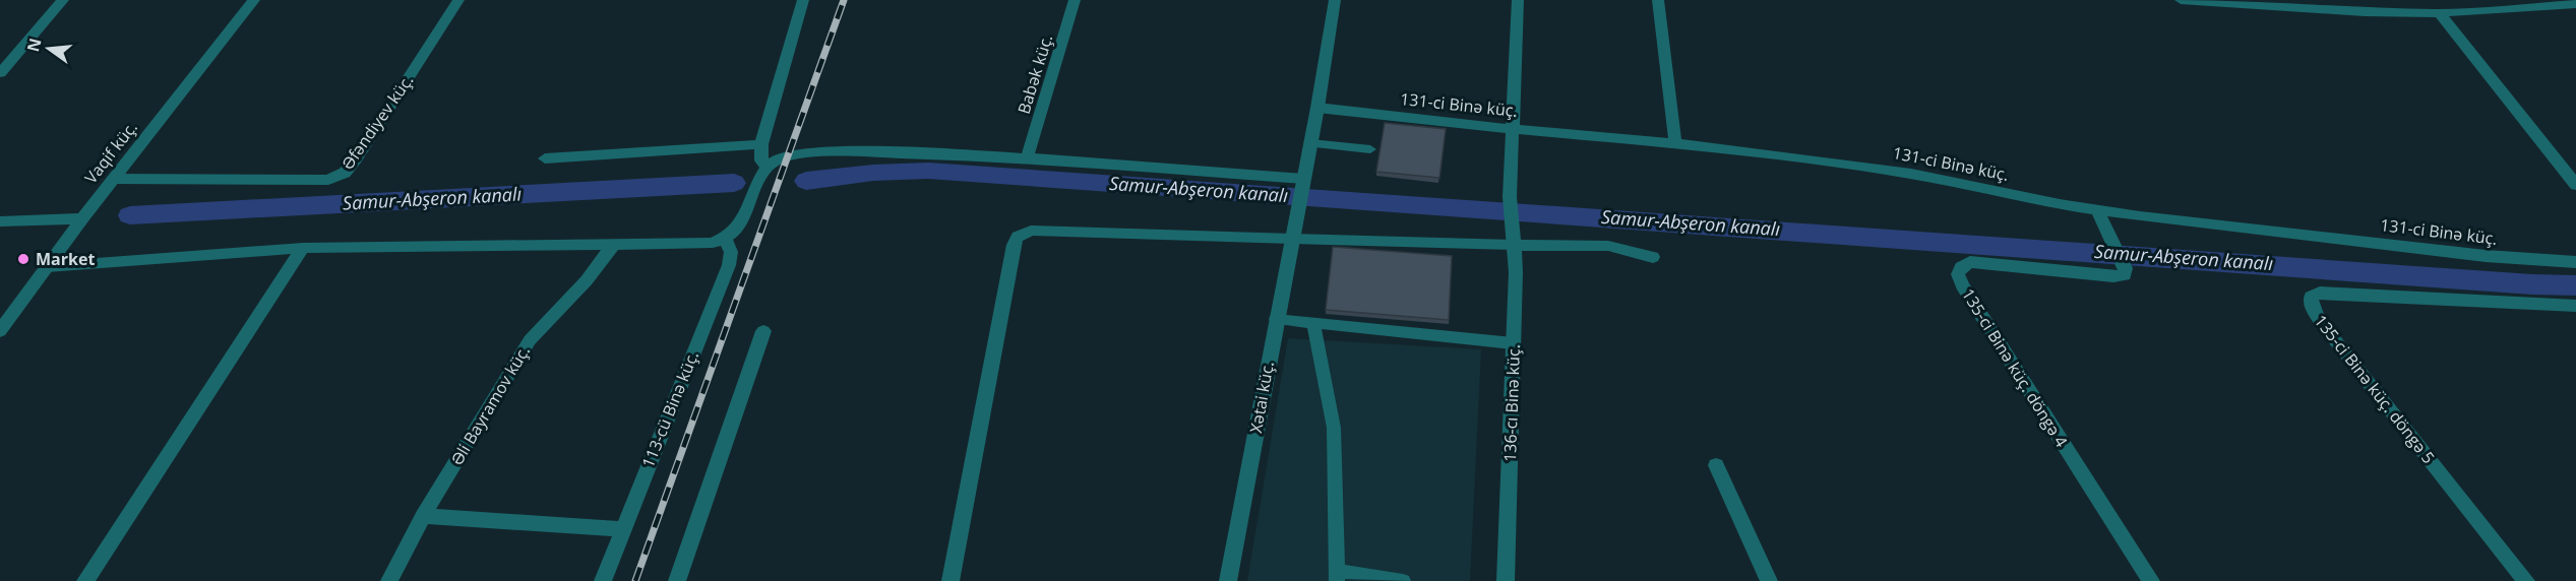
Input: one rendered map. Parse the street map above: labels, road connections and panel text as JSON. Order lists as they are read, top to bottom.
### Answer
{
  "streets": {
    "street": [
      "Babək küç.",
      "131-ci Binə küç.",
      "Əfəndiyev küç.",
      "Vaqif küç.",
      "135-ci Binə küç. döngə 4",
      "135-ci Binə küç. döngə 5",
      "Xətai küç.",
      "136-cı Binə küç.",
      "Əli Bayramov küç.",
      "113-cü Binə küç."
    ]
  },
  "crossings": [
    ["131-ci Binə küç.", "135-ci Binə küç. döngə 4"],
    ["131-ci Binə küç.", "136-cı Binə küç."],
    ["Əfəndiyev küç.", "Vaqif küç."]
  ],
  "water": ["Samur-Abşeron kanalı"],
  "places": ["Market"],
  "north": "left"
}
